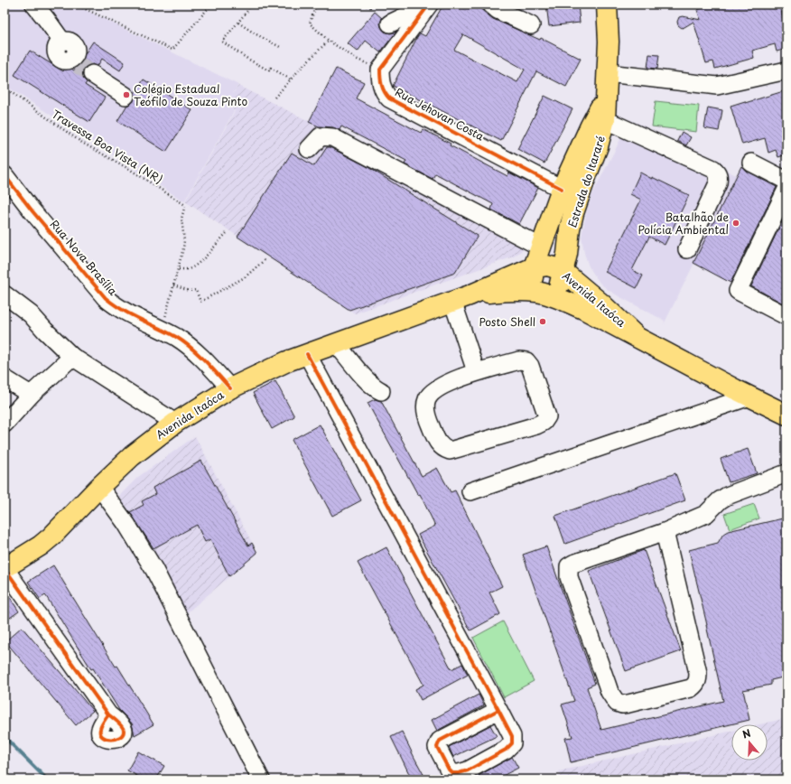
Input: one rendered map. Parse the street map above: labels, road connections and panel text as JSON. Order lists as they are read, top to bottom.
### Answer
{
  "streets": {
    "main road": ["Estrada do Itararé", "Avenida Itaóca"],
    "street": ["Rua Jehovan Costa", "Rua Nova Brasília"],
    "path": ["Travessa Boa Vista (NR)"]
  },
  "crossings": [
    ["Rua Jehovan Costa", "Estrada do Itararé"],
    ["Estrada do Itararé", "Avenida Itaóca"],
    ["Rua Nova Brasília", "Avenida Itaóca"]
  ],
  "places": ["Colégio Estadual Teófilo de Souza Pinto", "Batalhão de Polícia Ambiental", "Posto Shell"],
  "north": "top"
}
